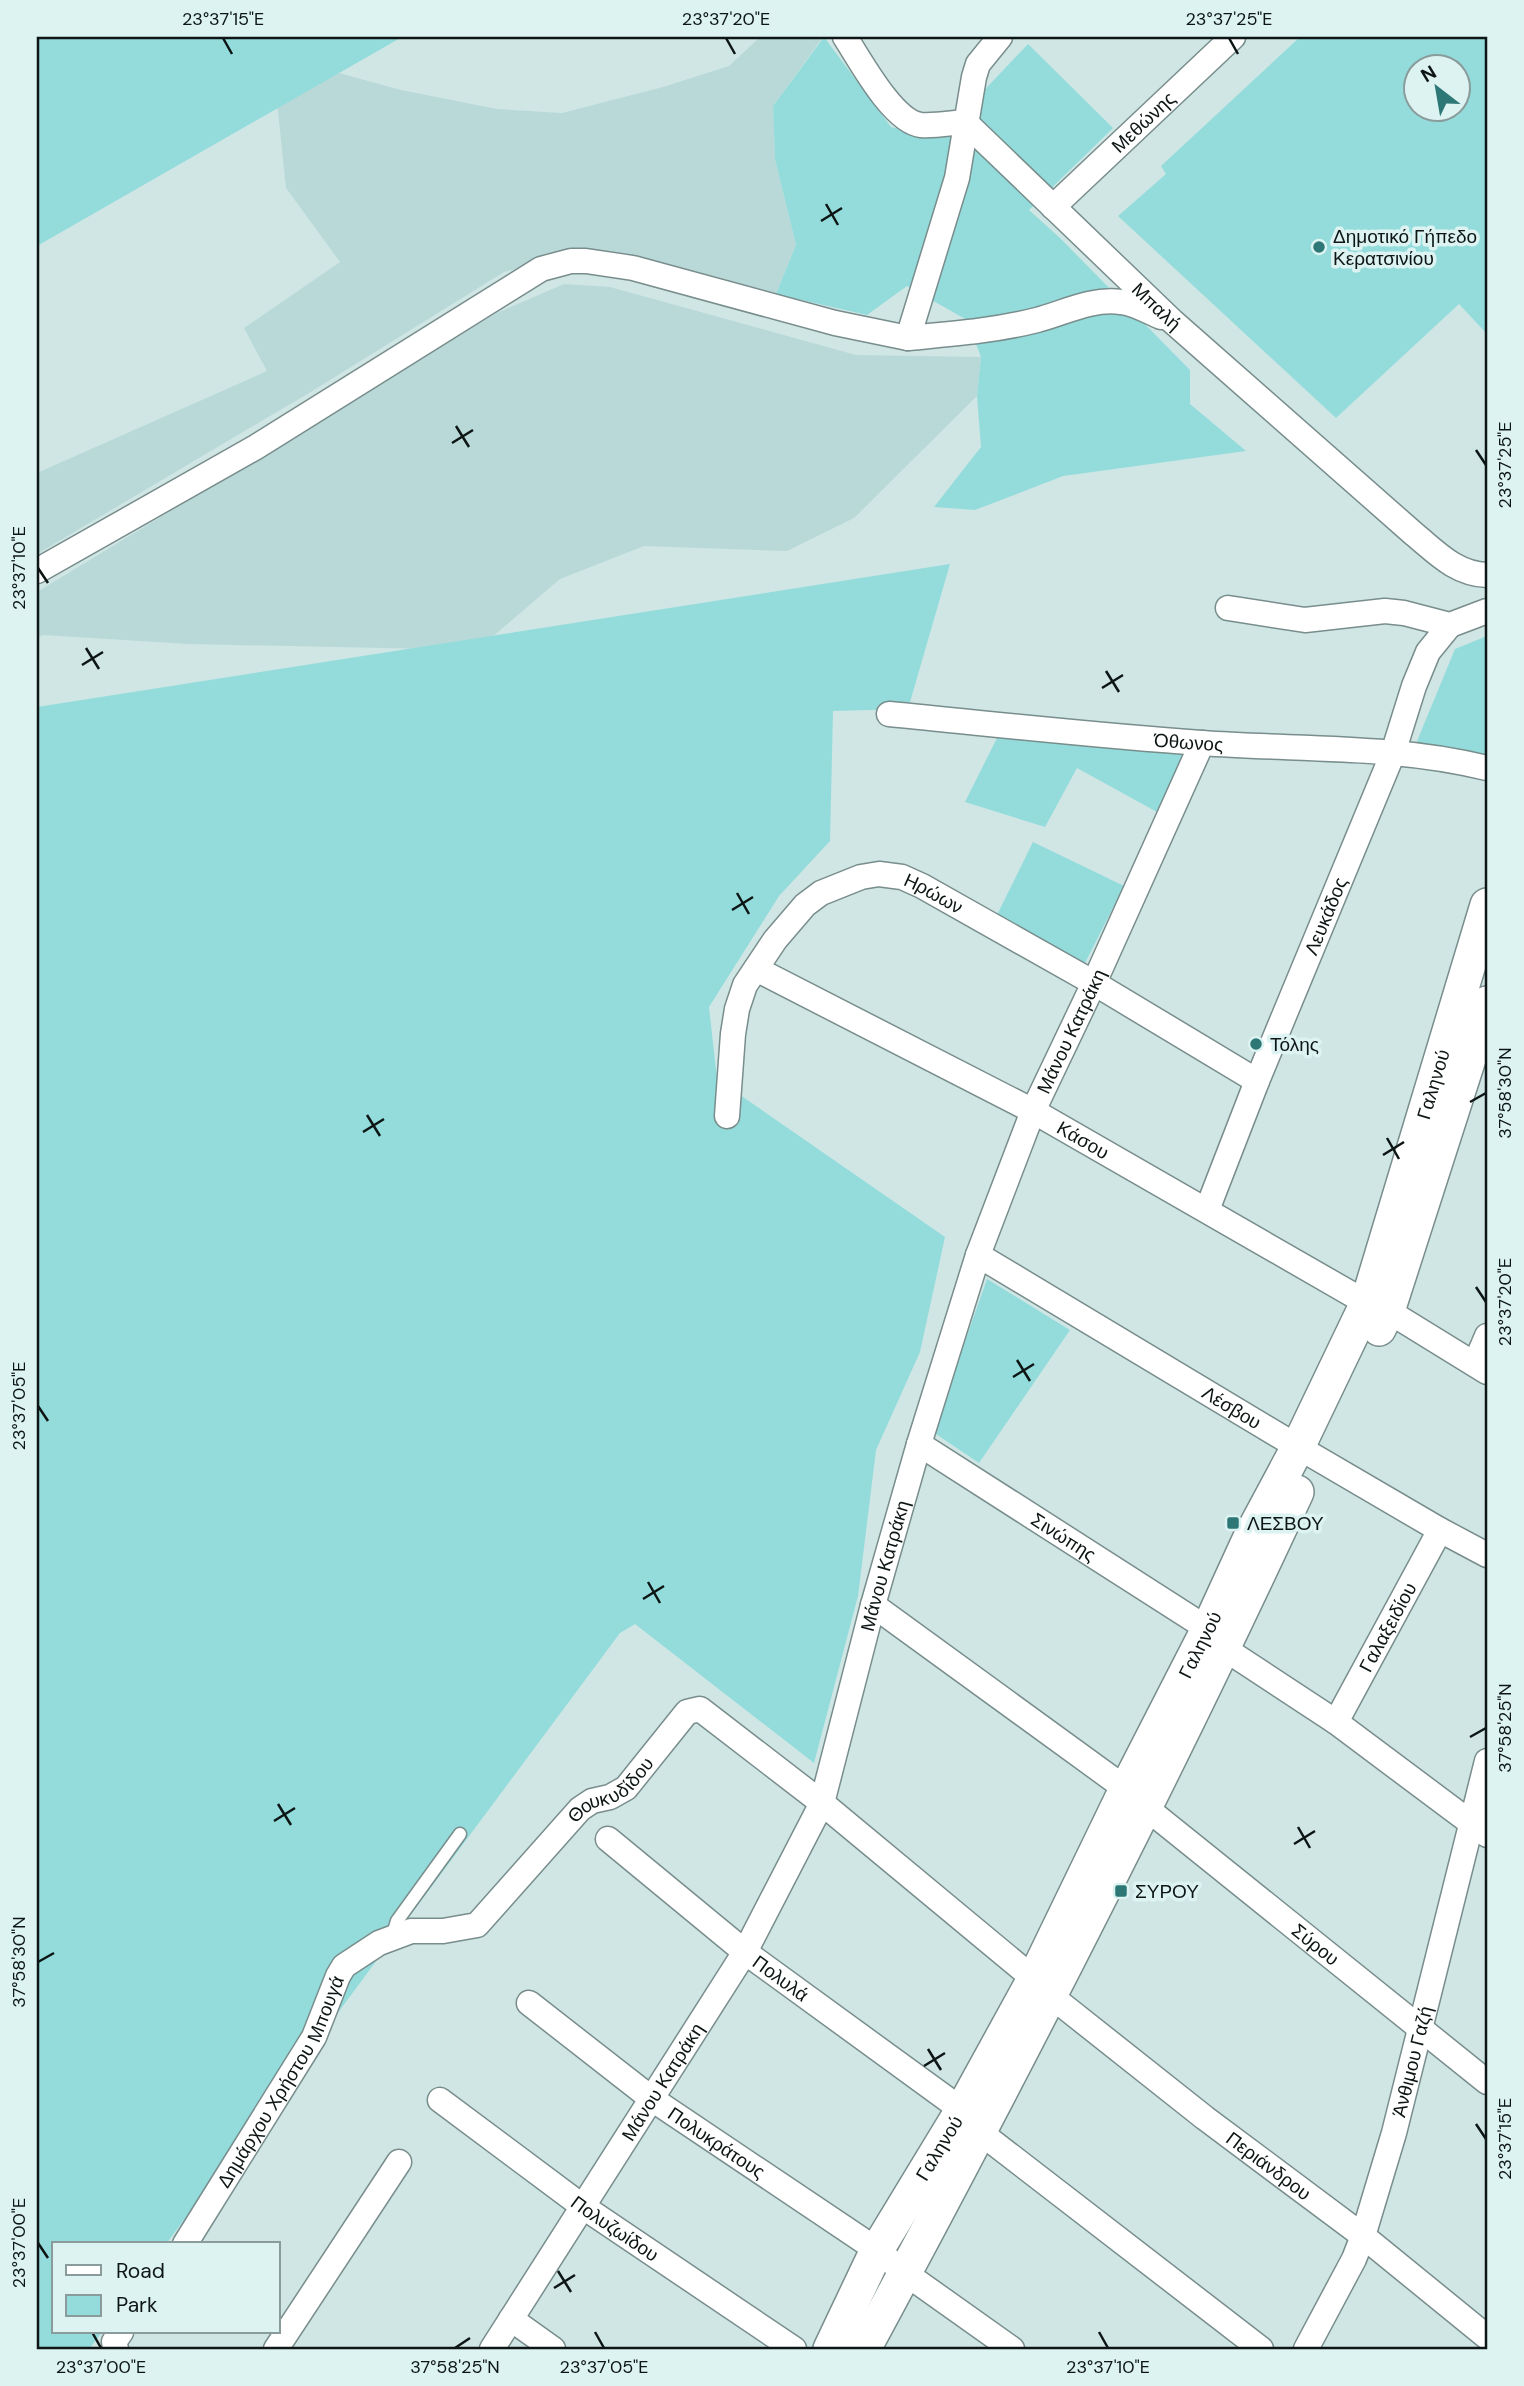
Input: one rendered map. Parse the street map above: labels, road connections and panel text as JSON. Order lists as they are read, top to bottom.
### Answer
{
  "streets": {
    "street": [
      "Μεθώνης",
      "Μπαλή",
      "Όθωνος",
      "Ηρώων",
      "Λευκάδος",
      "Μάνου Κατράκη",
      "Γαληνού",
      "Κάσου",
      "Λέσβου",
      "Σινώπης",
      "Γαλαξειδίου",
      "Θουκυδίδου",
      "Σύρου",
      "Πολυλά",
      "Άνθιμου Γαζή",
      "Δημάρχου Χρήστου Μπουγά",
      "Πολυκράτους",
      "Περιάνδρου",
      "Πολυζωίδου"
    ]
  },
  "crossings": [
    ["Μεθώνης", "Μπαλή"],
    ["Όθωνος", "Λευκάδος"],
    ["Όθωνος", "Μάνου Κατράκη"],
    ["Ηρώων", "Λευκάδος"],
    ["Ηρώων", "Μάνου Κατράκη"],
    ["Ηρώων", "Κάσου"],
    ["Λευκάδος", "Κάσου"],
    ["Μάνου Κατράκη", "Κάσου"],
    ["Μάνου Κατράκη", "Λέσβου"],
    ["Μάνου Κατράκη", "Σινώπης"],
    ["Μάνου Κατράκη", "Θουκυδίδου"],
    ["Μάνου Κατράκη", "Σύρου"],
    ["Μάνου Κατράκη", "Πολυλά"],
    ["Μάνου Κατράκη", "Πολυκράτους"],
    ["Μάνου Κατράκη", "Περιάνδρου"],
    ["Μάνου Κατράκη", "Πολυζωίδου"],
    ["Γαληνού", "Κάσου"],
    ["Γαληνού", "Λέσβου"],
    ["Γαληνού", "Σινώπης"],
    ["Γαληνού", "Σύρου"],
    ["Γαληνού", "Πολυλά"],
    ["Γαληνού", "Πολυκράτους"],
    ["Γαληνού", "Περιάνδρου"],
    ["Λέσβου", "Γαλαξειδίου"],
    ["Σινώπης", "Γαλαξειδίου"],
    ["Σινώπης", "Άνθιμου Γαζή"],
    ["Θουκυδίδου", "Δημάρχου Χρήστου Μπουγά"],
    ["Θουκυδίδου", "Περιάνδρου"],
    ["Σύρου", "Άνθιμου Γαζή"],
    ["Άνθιμου Γαζή", "Περιάνδρου"]
  ],
  "places": {
    "other": ["Δημοτικό Γήπεδο Κερατσινίου", "Τόλης"],
    "transit": ["ΛΕΣΒΟΥ", "ΣΥΡΟΥ"]
  },
  "legend": ["Road", "Park"],
  "north": "top left",
  "coordinates": [
    "23°37'15\"E",
    "23°37'20\"E",
    "23°37'25\"E",
    "23°37'10\"E",
    "37°58'30\"N",
    "23°37'05\"E",
    "37°58'25\"N",
    "23°37'00\"E"
  ]
}
